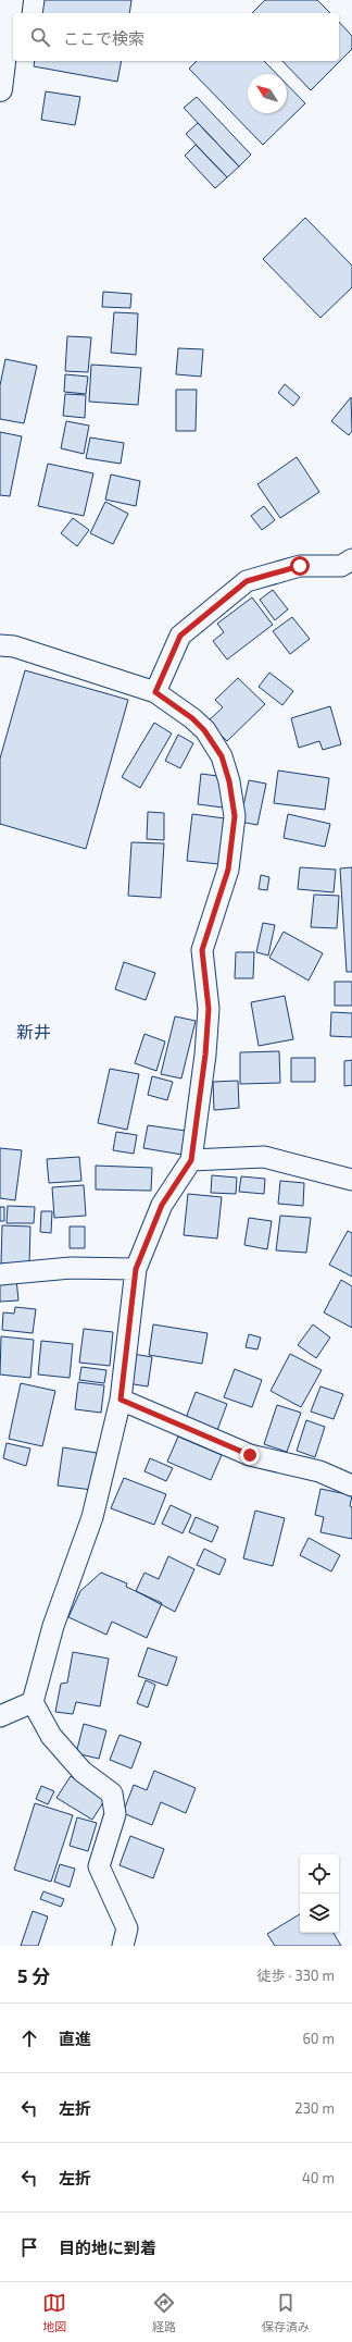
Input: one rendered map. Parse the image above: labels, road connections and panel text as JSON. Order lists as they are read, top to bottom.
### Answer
{
  "districts": ["新井"],
  "north": "top left",
  "page": {
    "search": "ここで検索",
    "heading": ["5 分", "徒歩 · 330 m"],
    "list": [
      ["直進", "60 m"],
      ["左折", "230 m"],
      ["左折", "40 m"],
      "目的地に到着"
    ],
    "nav": ["地図", "経路", "保存済み"]
  }
}
